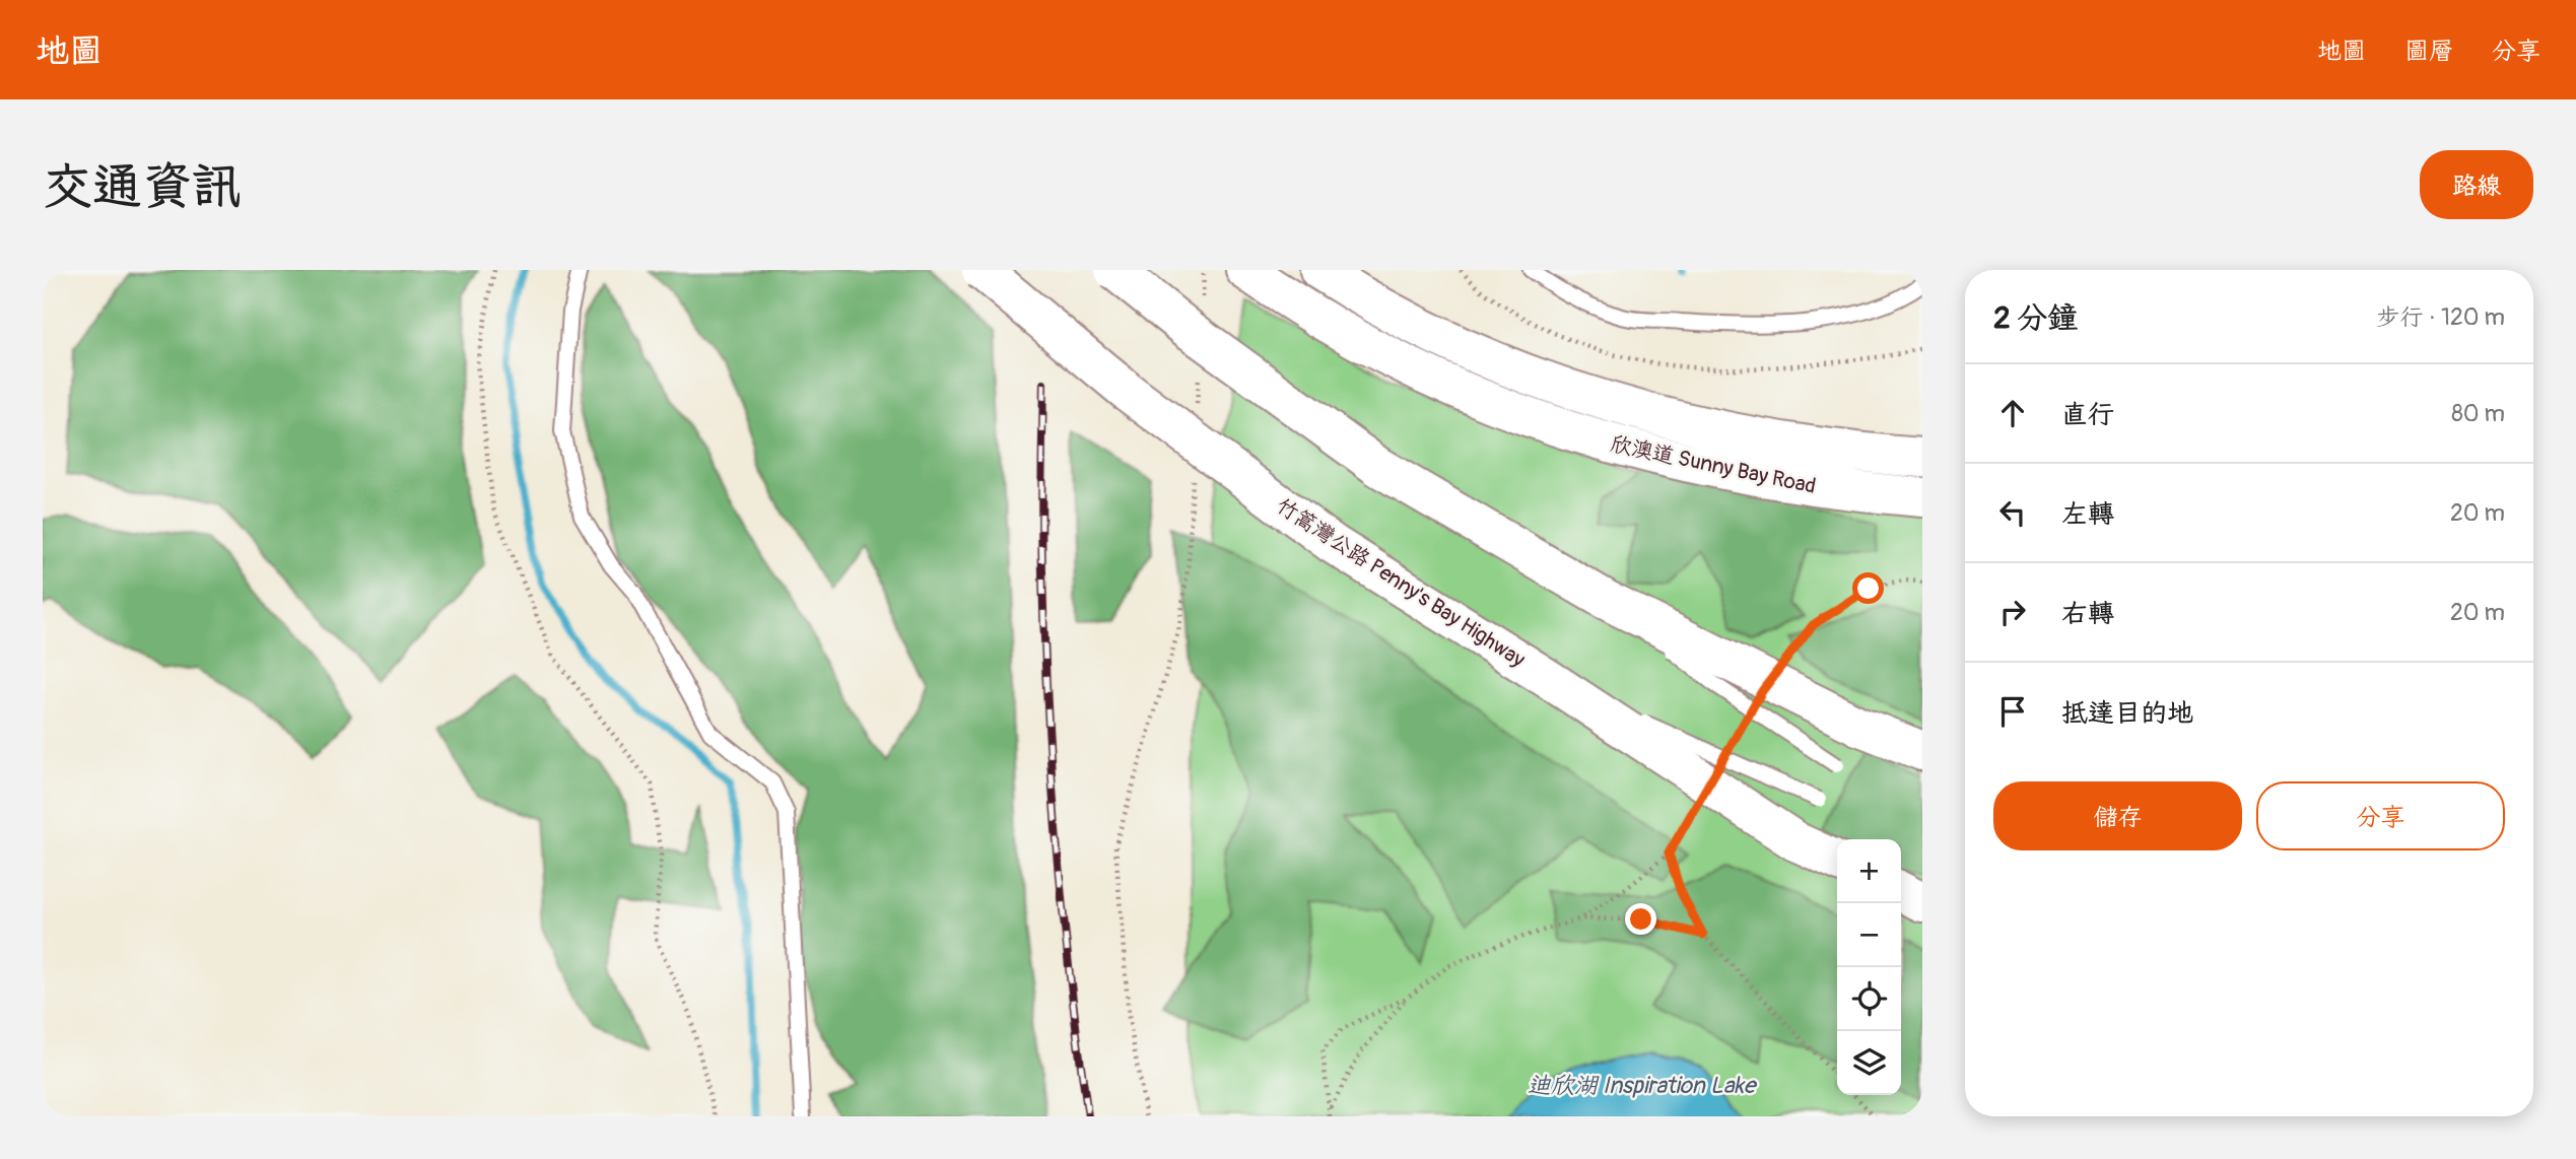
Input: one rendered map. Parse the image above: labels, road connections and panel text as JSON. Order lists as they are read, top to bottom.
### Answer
{
  "streets": {
    "main road": ["欣澳道 Sunny Bay Road", "竹篙灣公路 Penny's Bay Highway"]
  },
  "water": ["迪欣湖 Inspiration Lake"],
  "page": {
    "header": "地圖",
    "nav": ["地圖", "圖層", "分享"],
    "buttons": [
      "路線",
      ["儲存", "分享"]
    ],
    "title": "交通資訊",
    "heading": ["2 分鐘", "步行 · 120 m"],
    "list": [
      ["直行", "80 m"],
      ["左轉", "20 m"],
      ["右轉", "20 m"],
      "抵達目的地"
    ],
    "map_buttons": ["+", "−"]
  }
}
